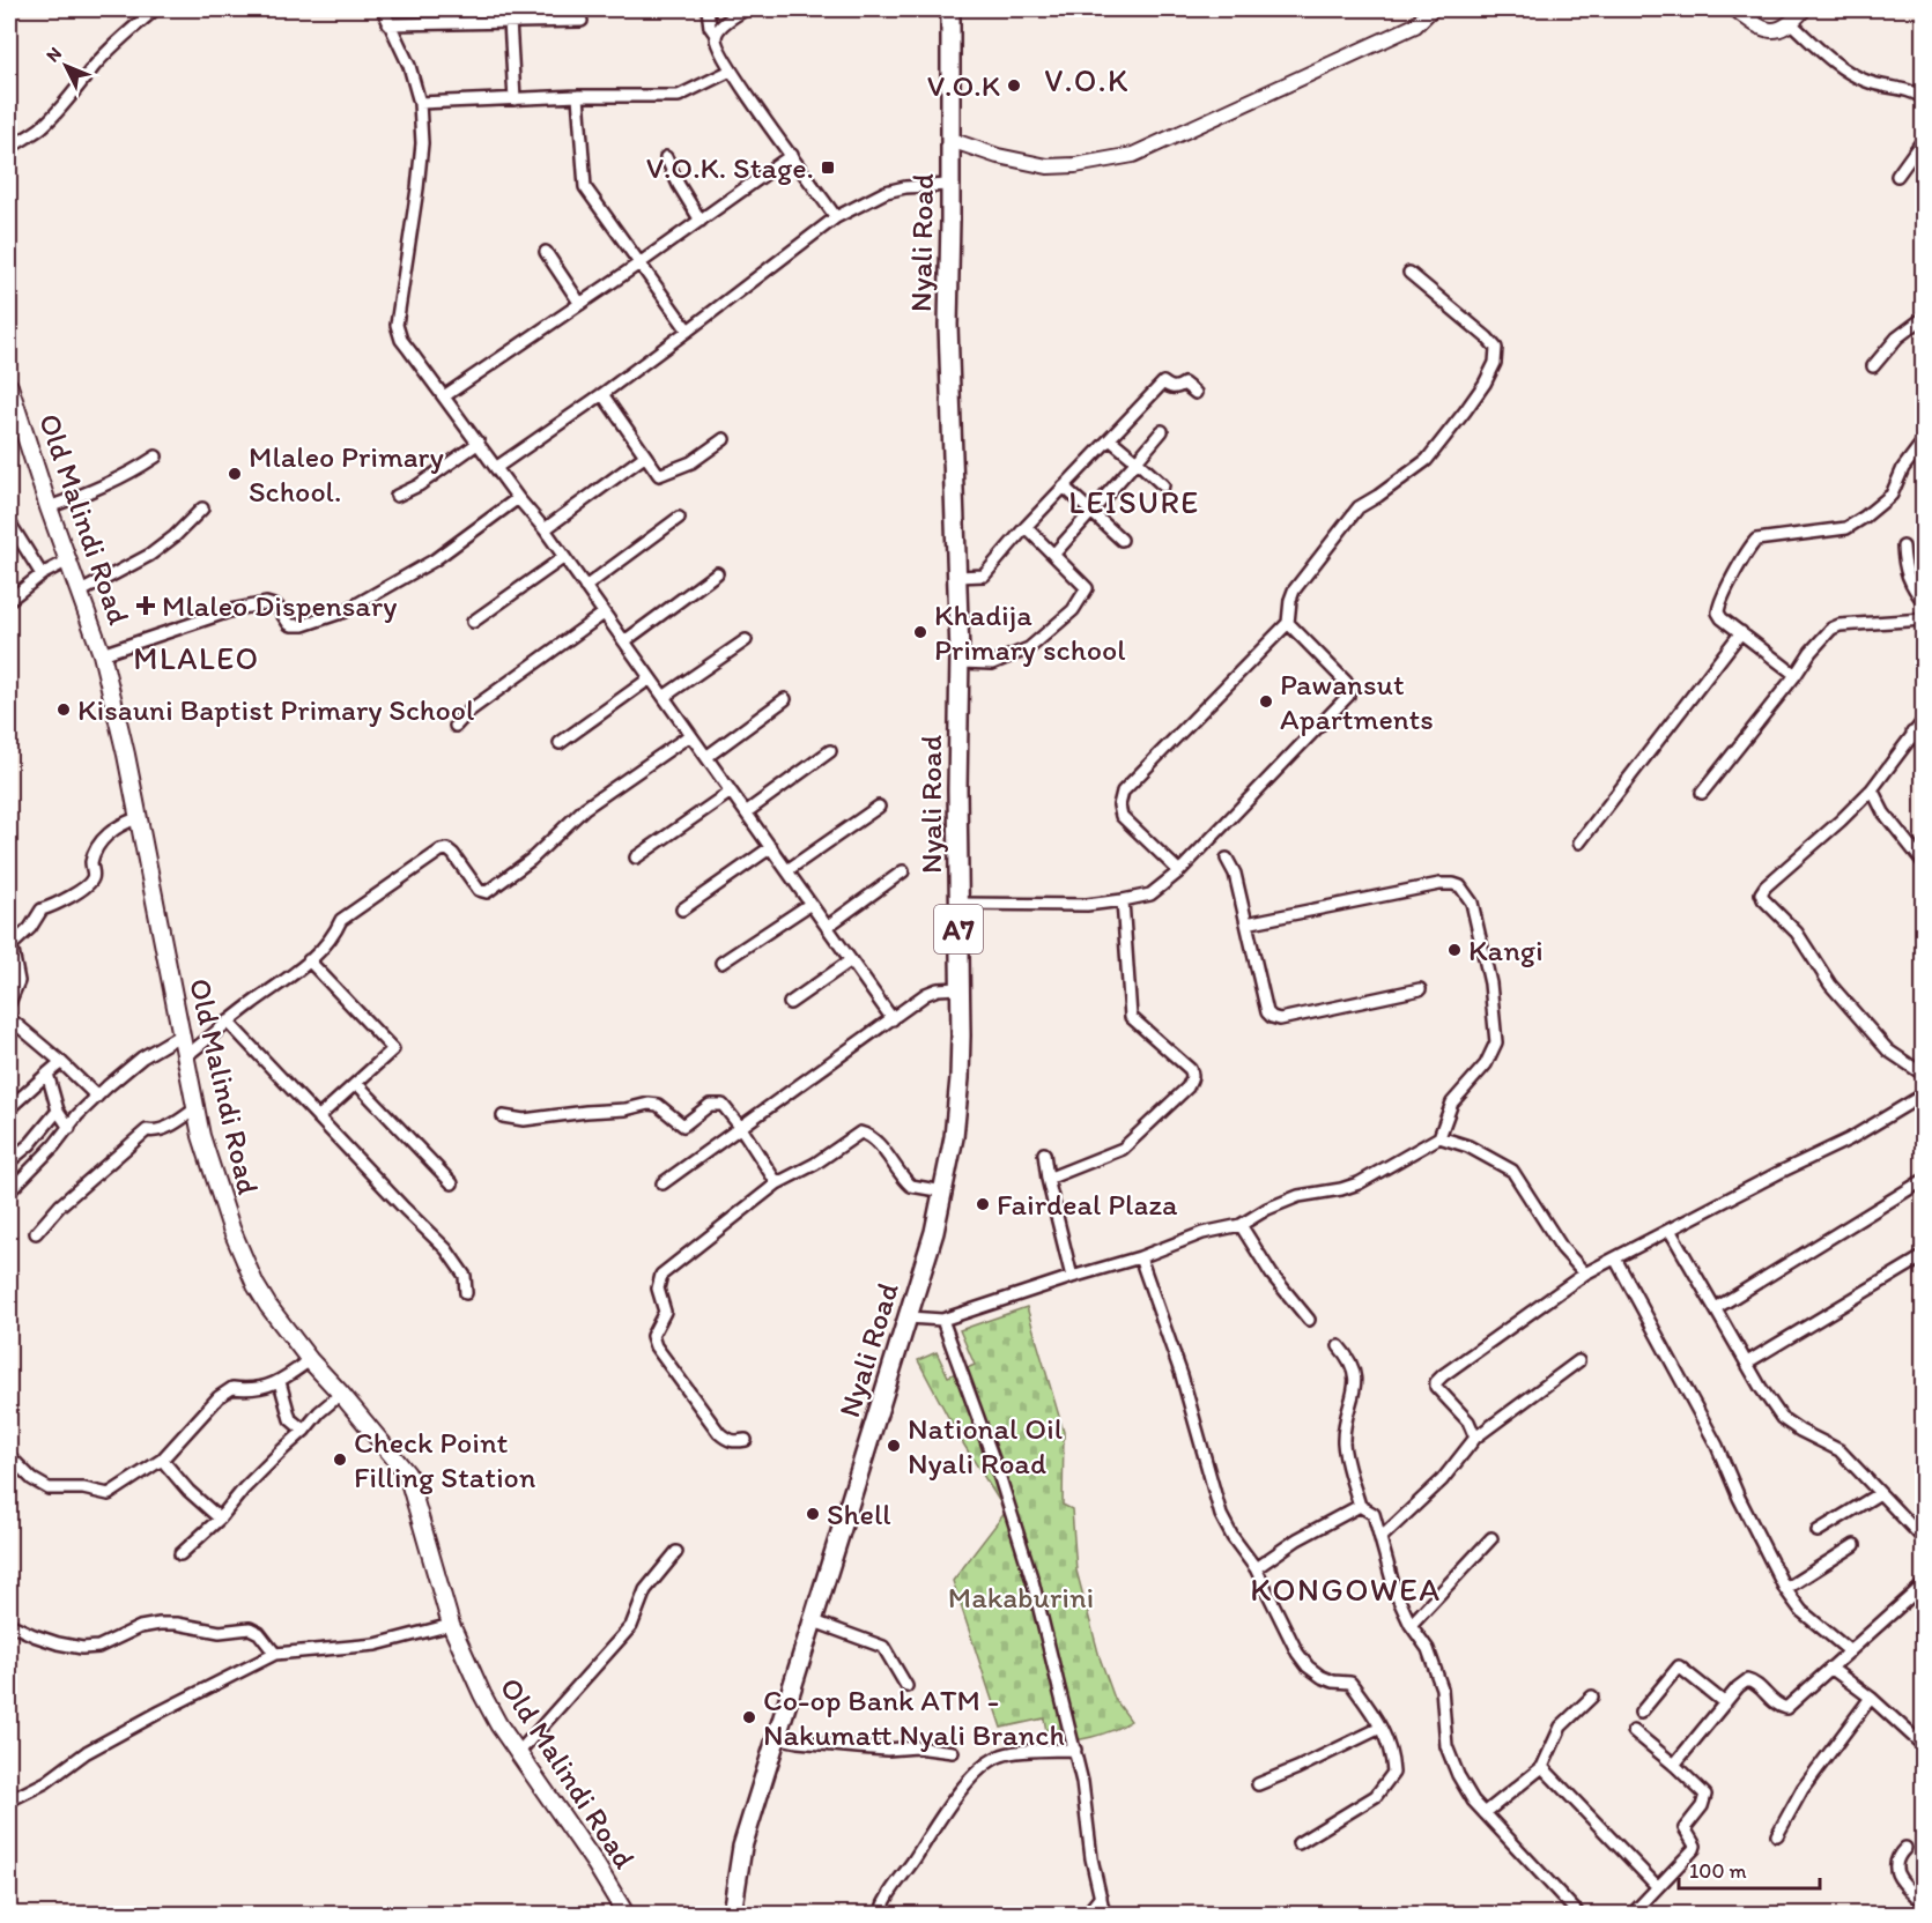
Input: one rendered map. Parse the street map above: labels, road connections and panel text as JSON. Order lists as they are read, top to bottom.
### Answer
{
  "streets": {
    "highway": ["Nyali Road", "A7"],
    "main road": ["Old Malindi Road"]
  },
  "districts": [
    "V.O.K",
    "LEISURE",
    "MLALEO",
    "KONGOWEA"
  ],
  "parks": ["Makaburini"],
  "places": {
    "other": [
      "V.O.K",
      "Mlaleo Primary School.",
      "Khadija Primary school",
      "Pawansut Apartments",
      "Kisauni Baptist Primary School",
      "Kangi",
      "Fairdeal Plaza",
      "National Oil Nyali Road",
      "Check Point Filling Station",
      "Shell",
      "Co-op Bank ATM - Nakumatt Nyali Branch"
    ],
    "transit": ["V.O.K. Stage."],
    "health": ["Mlaleo Dispensary"]
  },
  "scale_bar": "100 m",
  "north": "top left"
}
